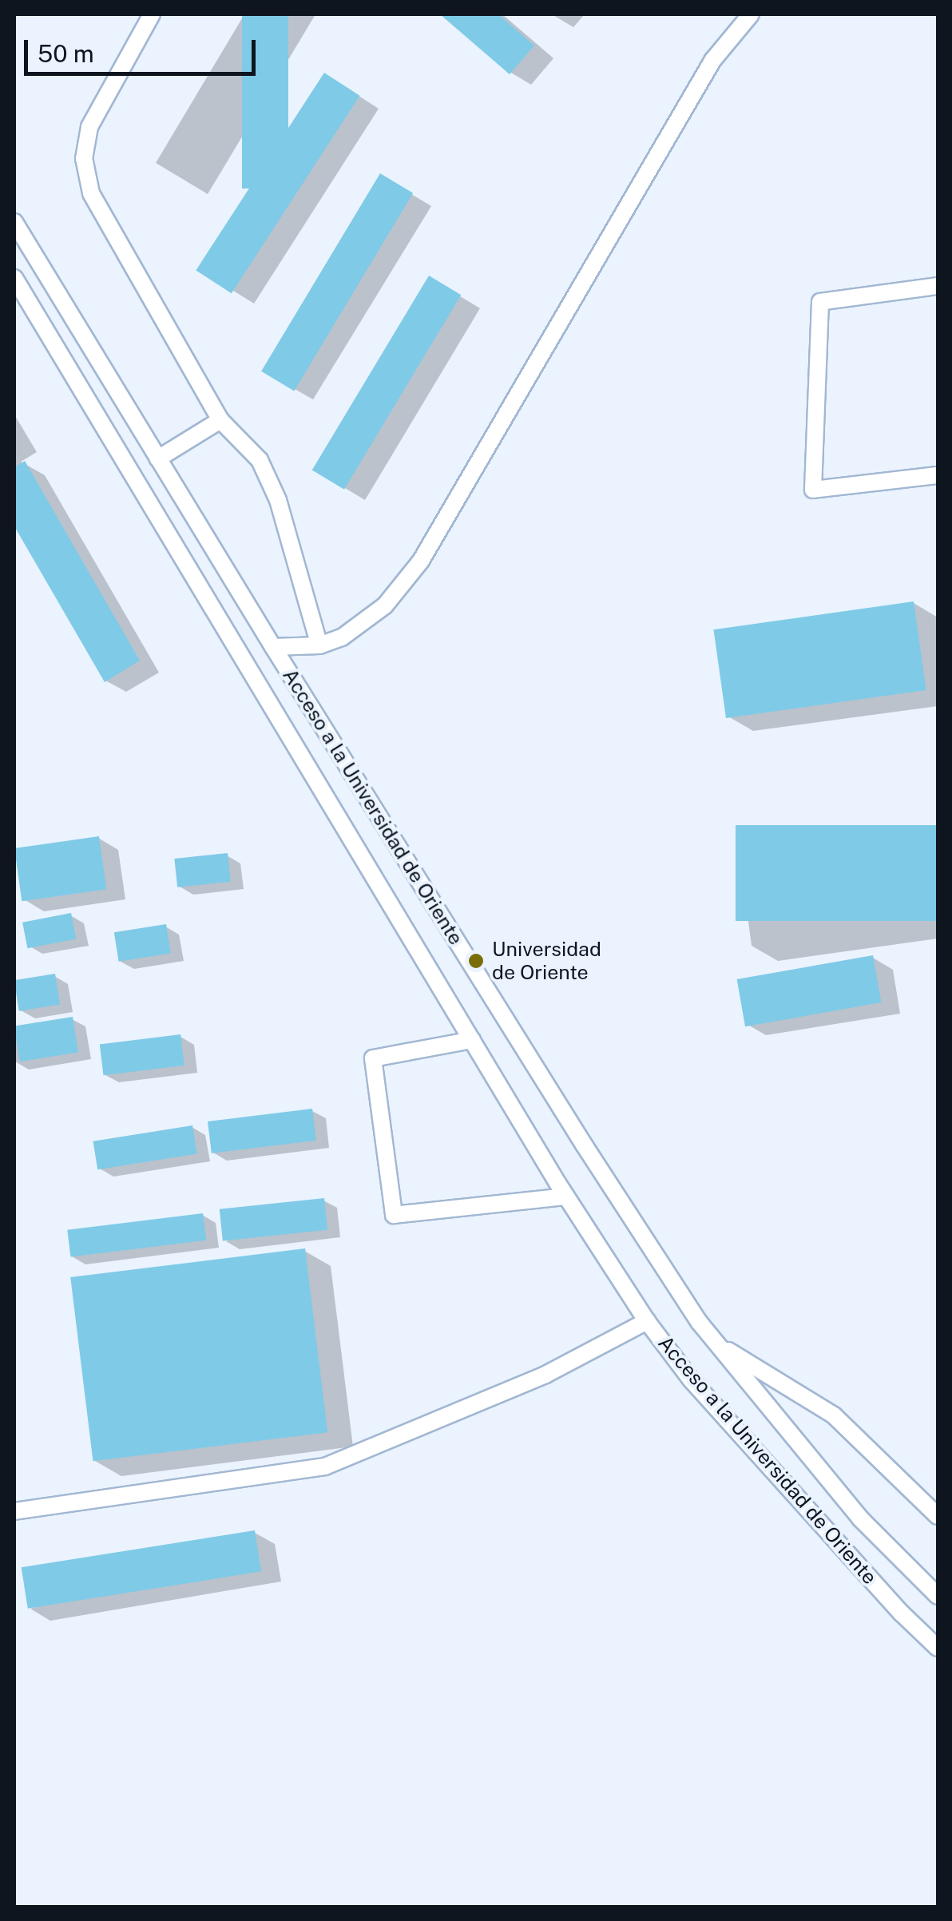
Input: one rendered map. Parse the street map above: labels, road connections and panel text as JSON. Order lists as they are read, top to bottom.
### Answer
{
  "streets": {
    "lane": ["Acceso a la Universidad de Oriente"]
  },
  "places": ["Universidad de Oriente"],
  "scale_bar": "50 m"
}
